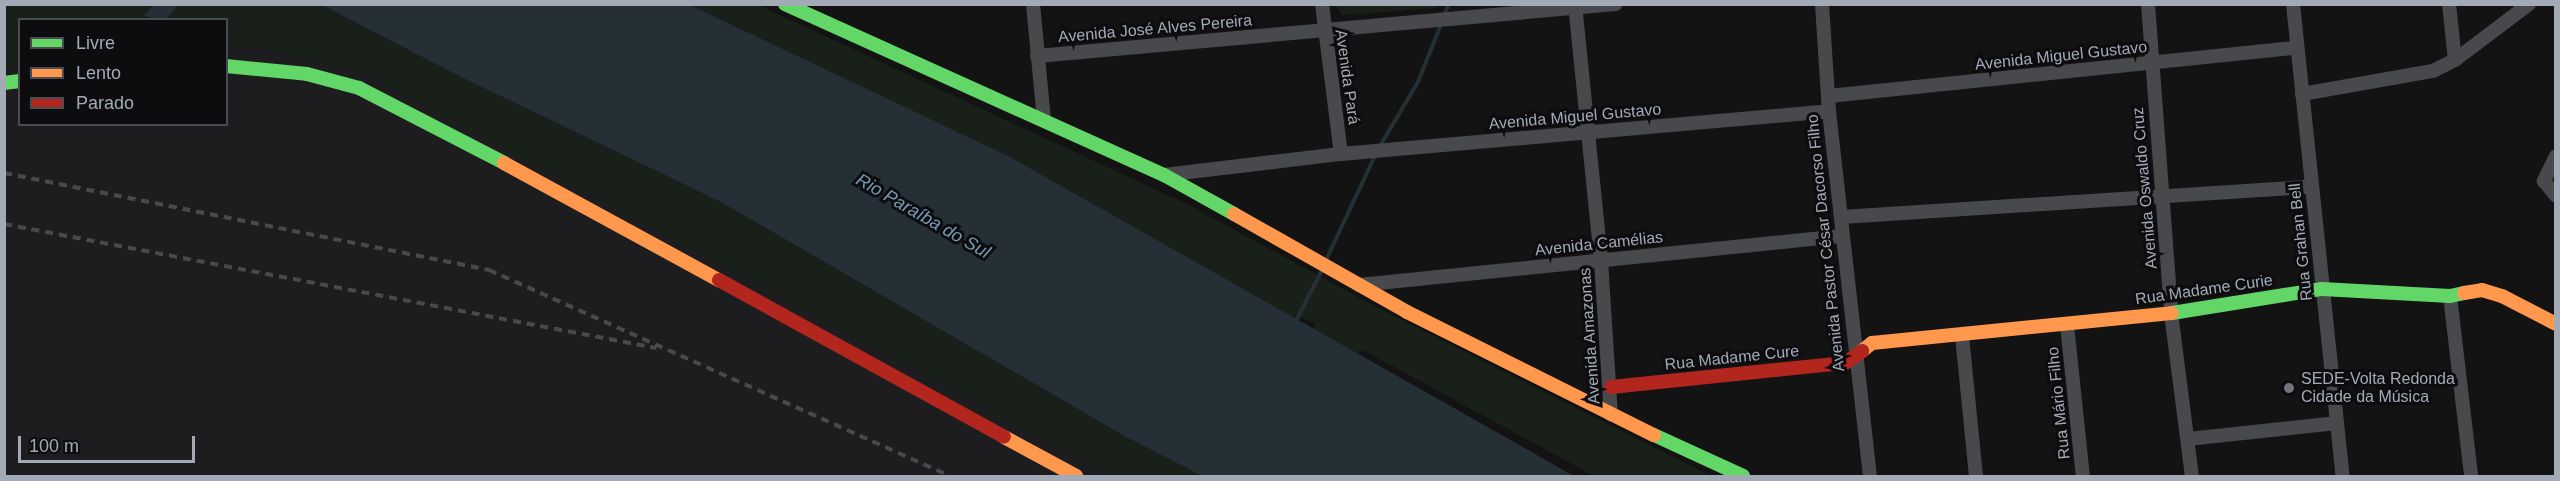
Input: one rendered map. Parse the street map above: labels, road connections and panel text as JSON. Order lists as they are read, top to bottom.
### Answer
{
  "streets": {
    "street": [
      "Avenida José Alves Pereira",
      "Avenida Miguel Gustavo",
      "Avenida Pará",
      "Avenida Oswaldo Cruz",
      "Rua Grahan Bell",
      "Avenida Pastor César Dacorso Filho",
      "Avenida Camélias",
      "Rua Madame Curie",
      "Avenida Amazonas",
      "Rua Madame Cure",
      "Rua Mário Filho"
    ]
  },
  "crossings": [
    ["Avenida José Alves Pereira", "Avenida Pará"],
    ["Avenida José Alves Pereira", "Avenida Amazonas"],
    ["Avenida Miguel Gustavo", "Avenida Pará"],
    ["Avenida Miguel Gustavo", "Avenida Oswaldo Cruz"],
    ["Avenida Miguel Gustavo", "Rua Grahan Bell"],
    ["Avenida Miguel Gustavo", "Avenida Pastor César Dacorso Filho"],
    ["Avenida Miguel Gustavo", "Avenida Amazonas"],
    ["Avenida Oswaldo Cruz", "Rua Madame Curie"],
    ["Rua Grahan Bell", "Rua Madame Curie"],
    ["Avenida Pastor César Dacorso Filho", "Avenida Camélias"],
    ["Avenida Pastor César Dacorso Filho", "Rua Madame Curie"],
    ["Avenida Pastor César Dacorso Filho", "Rua Madame Cure"],
    ["Avenida Camélias", "Avenida Amazonas"],
    ["Rua Madame Curie", "Rua Madame Cure"],
    ["Rua Madame Curie", "Rua Mário Filho"],
    ["Avenida Amazonas", "Rua Madame Cure"]
  ],
  "water": ["Rio Paraíba do Sul"],
  "places": ["SEDE-Volta Redonda Cidade da Música"],
  "legend": ["Livre", "Lento", "Parado"],
  "scale_bar": "100 m"
}
